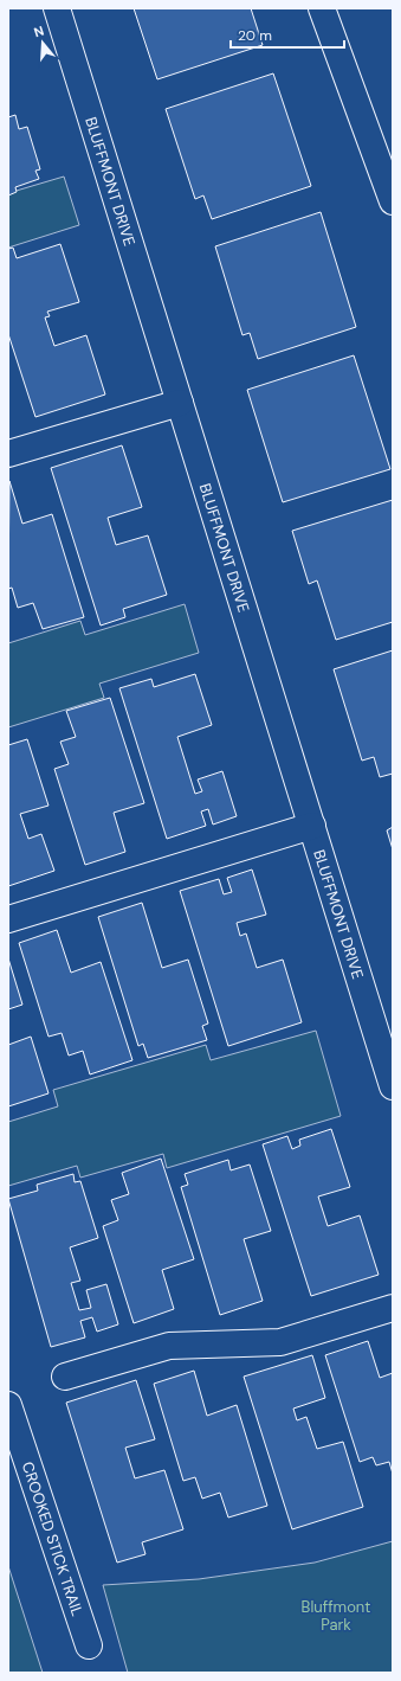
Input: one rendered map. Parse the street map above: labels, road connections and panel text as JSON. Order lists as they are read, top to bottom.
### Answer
{
  "streets": {
    "street": ["BLUFFMONT DRIVE", "CROOKED STICK TRAIL"]
  },
  "parks": ["Bluffmont Park"],
  "scale_bar": "20 m",
  "north": "top"
}
